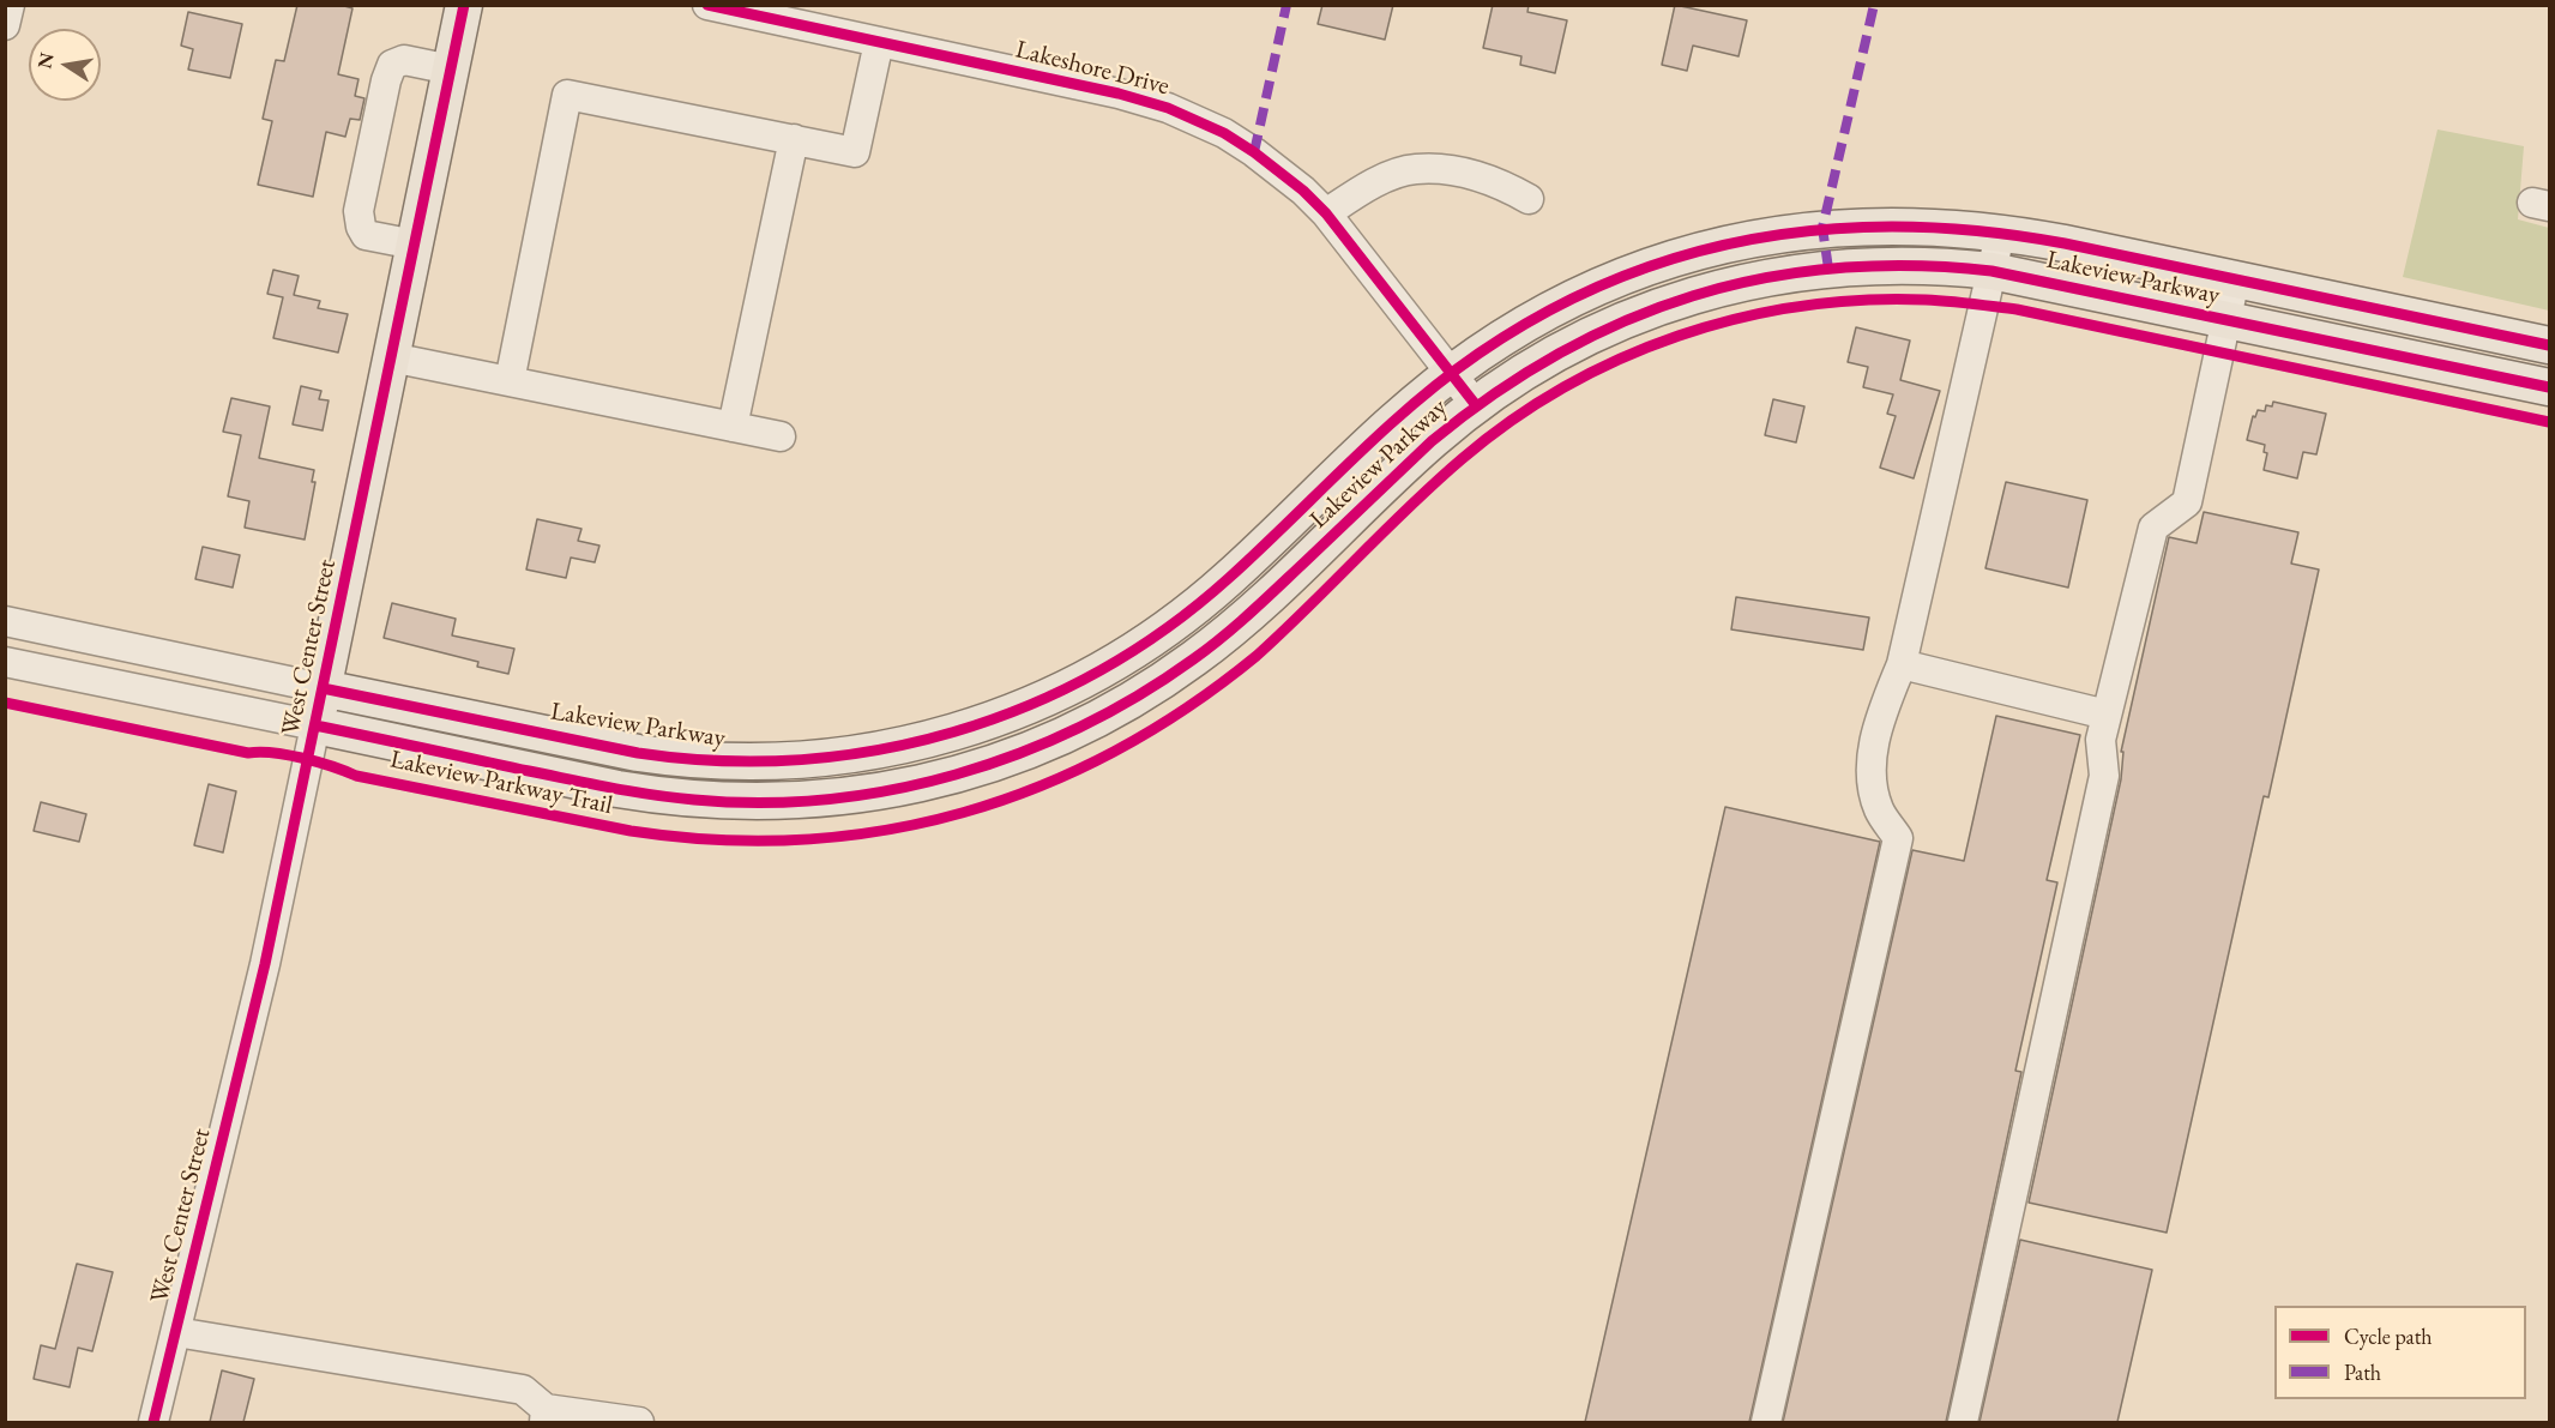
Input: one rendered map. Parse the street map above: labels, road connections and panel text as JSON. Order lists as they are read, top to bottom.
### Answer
{
  "streets": {
    "main road": ["Lakeview Parkway", "West Center Street"],
    "street": ["Lakeshore Drive"],
    "cycle path": ["Lakeview Parkway Trail"]
  },
  "crossings": [
    ["Lakeshore Drive", "Lakeview Parkway"],
    ["Lakeview Parkway", "West Center Street"]
  ],
  "legend": ["Cycle path", "Path"],
  "north": "left"
}
